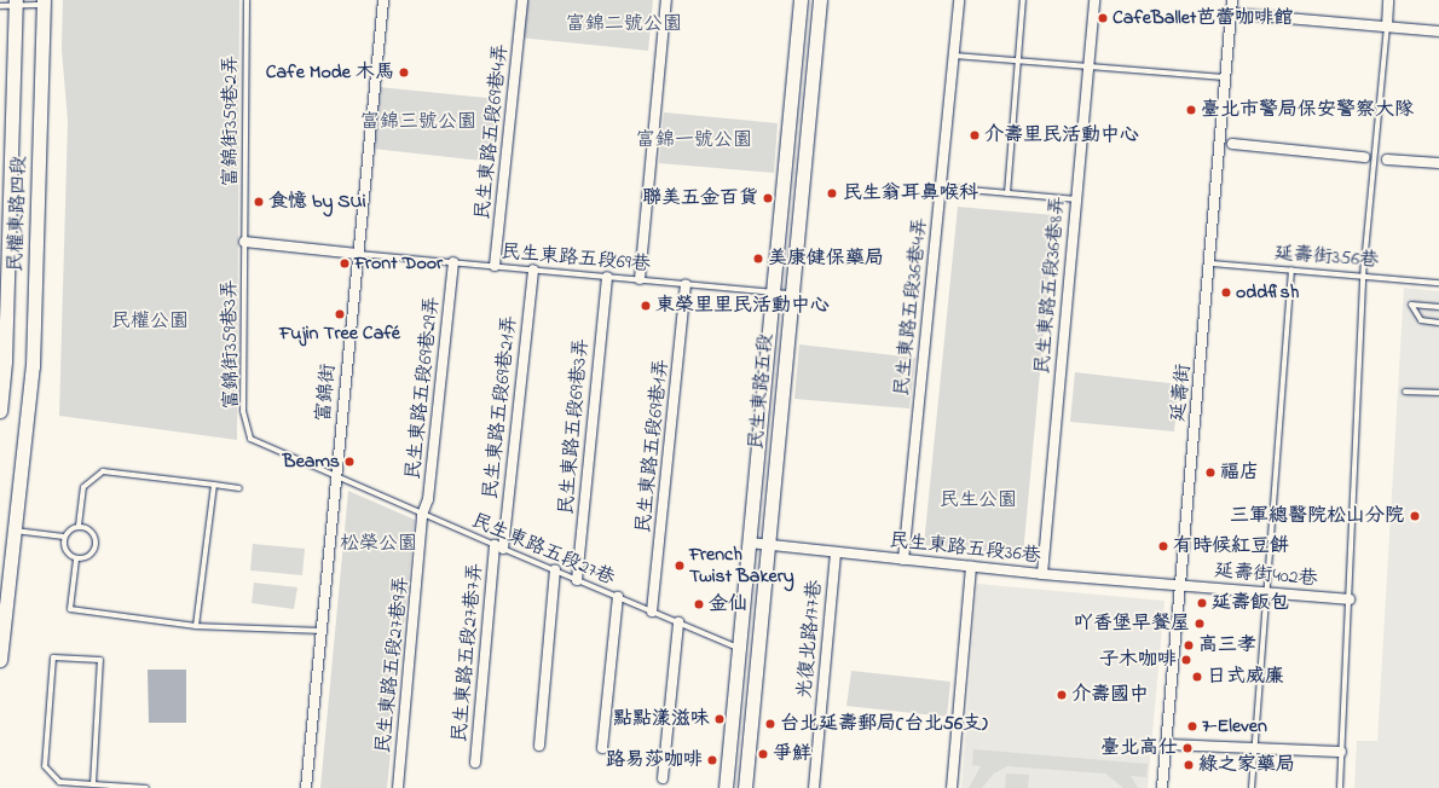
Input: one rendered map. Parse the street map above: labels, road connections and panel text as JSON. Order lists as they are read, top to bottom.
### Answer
{
  "streets": {
    "street": [
      "民生東路五段69巷4弄",
      "民權東路四段",
      "民生東路五段36巷8弄",
      "民生東路五段36巷4弄",
      "民生東路五段69巷29弄",
      "民生東路五段",
      "富錦街",
      "延壽街",
      "民生東路五段69巷21弄",
      "民生東路五段69巷3弄",
      "民生東路五段69巷1弄",
      "民生東路五段36巷",
      "延壽街402巷",
      "光復北路177巷",
      "民生東路五段27巷7弄",
      "民生東路五段27巷9弄"
    ],
    "lane": [
      "富錦街359巷2弄",
      "延壽街356巷",
      "民生東路五段69巷",
      "富錦街359巷3弄",
      "民生東路五段27巷"
    ]
  },
  "crossings": [
    ["富錦街359巷2弄", "富錦街359巷3弄"],
    ["民生東路五段69巷4弄", "民生東路五段69巷"],
    ["延壽街356巷", "延壽街"],
    ["民生東路五段69巷", "民生東路五段69巷29弄"],
    ["民生東路五段69巷", "民生東路五段"],
    ["民生東路五段69巷", "富錦街"],
    ["民生東路五段69巷", "民生東路五段69巷21弄"],
    ["民生東路五段69巷", "民生東路五段69巷3弄"],
    ["民生東路五段69巷", "民生東路五段69巷1弄"],
    ["民生東路五段36巷8弄", "民生東路五段36巷"],
    ["民生東路五段36巷4弄", "民生東路五段36巷"],
    ["富錦街359巷3弄", "富錦街"],
    ["富錦街359巷3弄", "民生東路五段27巷"],
    ["民生東路五段69巷29弄", "民生東路五段27巷"],
    ["民生東路五段69巷29弄", "民生東路五段27巷9弄"],
    ["民生東路五段", "民生東路五段36巷"],
    ["民生東路五段", "民生東路五段27巷"],
    ["富錦街", "民生東路五段27巷"],
    ["延壽街", "民生東路五段36巷"],
    ["延壽街", "延壽街402巷"],
    ["民生東路五段69巷21弄", "民生東路五段27巷"],
    ["民生東路五段69巷21弄", "民生東路五段27巷7弄"],
    ["民生東路五段69巷3弄", "民生東路五段27巷"],
    ["民生東路五段69巷1弄", "民生東路五段27巷"],
    ["民生東路五段36巷", "延壽街402巷"],
    ["民生東路五段36巷", "光復北路177巷"],
    ["民生東路五段27巷", "民生東路五段27巷7弄"],
    ["民生東路五段27巷", "民生東路五段27巷9弄"]
  ],
  "parks": [
    "富錦二號公園",
    "富錦三號公園",
    "富錦一號公園",
    "民權公園",
    "民生公園",
    "松榮公園"
  ],
  "places": [
    "CafeBallet芭蕾咖啡館",
    "Cafe Mode 木馬",
    "臺北市警局保安警察大隊",
    "介壽里民活動中心",
    "民生翁耳鼻喉科",
    "聯美五金百貨",
    "食憶 by SUi",
    "美康健保藥局",
    "Front Door",
    "oddfish",
    "東榮里里民活動中心",
    "Fujin Tree Café",
    "Beams",
    "福店",
    "三軍總醫院松山分院",
    "有時候紅豆餅",
    "French Twist Bakery",
    "延壽飯包",
    "金仙",
    "吖香堡早餐屋",
    "高三孝",
    "子木咖啡",
    "日式威廉",
    "介壽國中",
    "點點漾滋味",
    "台北延壽郵局(台北56支)",
    "7-Eleven",
    "臺北高仕",
    "爭鮮",
    "路易莎咖啡",
    "綠之家藥局"
  ]
}
